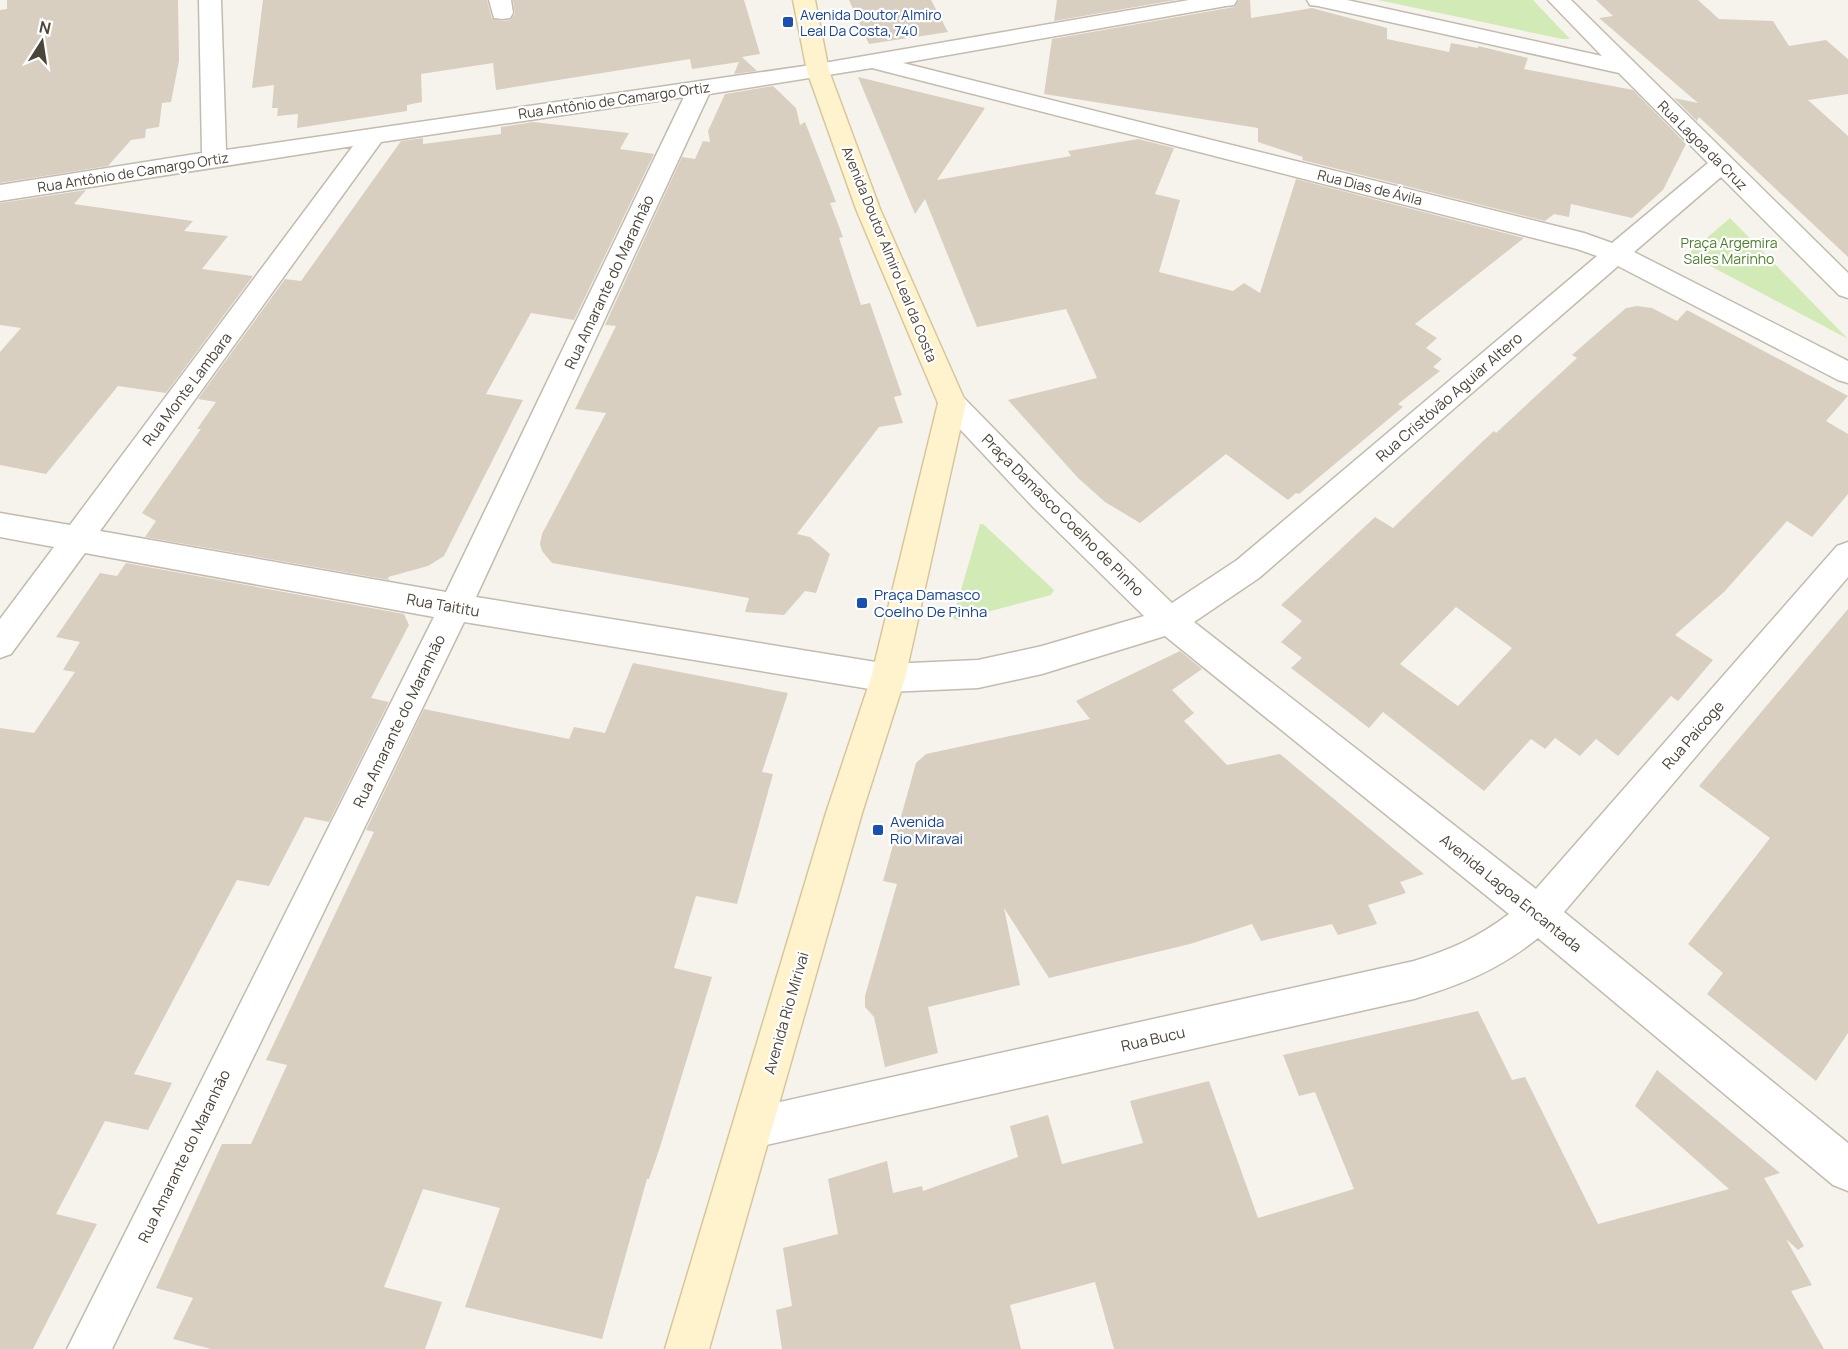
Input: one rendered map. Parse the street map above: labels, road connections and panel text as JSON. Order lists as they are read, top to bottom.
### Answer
{
  "streets": {
    "street": [
      "Rua Antônio de Camargo Ortiz",
      "Rua Lagoa da Cruz",
      "Rua Dias de Ávila",
      "Avenida Doutor Almiro Leal da Costa",
      "Rua Amarante do Maranhão",
      "Rua Monte Lambara",
      "Rua Cristóvão Aguiar Altero",
      "Praça Damasco Coelho de Pinho",
      "Rua Taititu",
      "Rua Paicoge",
      "Avenida Lagoa Encantada",
      "Avenida Rio Mirivai",
      "Rua Bucu"
    ]
  },
  "crossings": [
    ["Rua Antônio de Camargo Ortiz", "Rua Dias de Ávila"],
    ["Rua Antônio de Camargo Ortiz", "Avenida Doutor Almiro Leal da Costa"],
    ["Rua Antônio de Camargo Ortiz", "Rua Amarante do Maranhão"],
    ["Rua Antônio de Camargo Ortiz", "Rua Monte Lambara"],
    ["Rua Lagoa da Cruz", "Rua Cristóvão Aguiar Altero"],
    ["Rua Dias de Ávila", "Rua Cristóvão Aguiar Altero"],
    ["Avenida Doutor Almiro Leal da Costa", "Praça Damasco Coelho de Pinho"],
    ["Rua Amarante do Maranhão", "Rua Taititu"],
    ["Rua Monte Lambara", "Rua Taititu"],
    ["Rua Cristóvão Aguiar Altero", "Praça Damasco Coelho de Pinho"],
    ["Rua Cristóvão Aguiar Altero", "Avenida Lagoa Encantada"],
    ["Praça Damasco Coelho de Pinho", "Avenida Lagoa Encantada"],
    ["Rua Taititu", "Avenida Rio Mirivai"],
    ["Rua Paicoge", "Avenida Lagoa Encantada"],
    ["Rua Paicoge", "Rua Bucu"],
    ["Avenida Lagoa Encantada", "Rua Bucu"],
    ["Avenida Rio Mirivai", "Rua Bucu"]
  ],
  "parks": ["Praça Argemira Sales Marinho"],
  "places": {
    "transit": ["Avenida Doutor Almiro Leal Da Costa, 740", "Praça Damasco Coelho De Pinha", "Avenida Rio Miravai"]
  },
  "north": "top"
}
